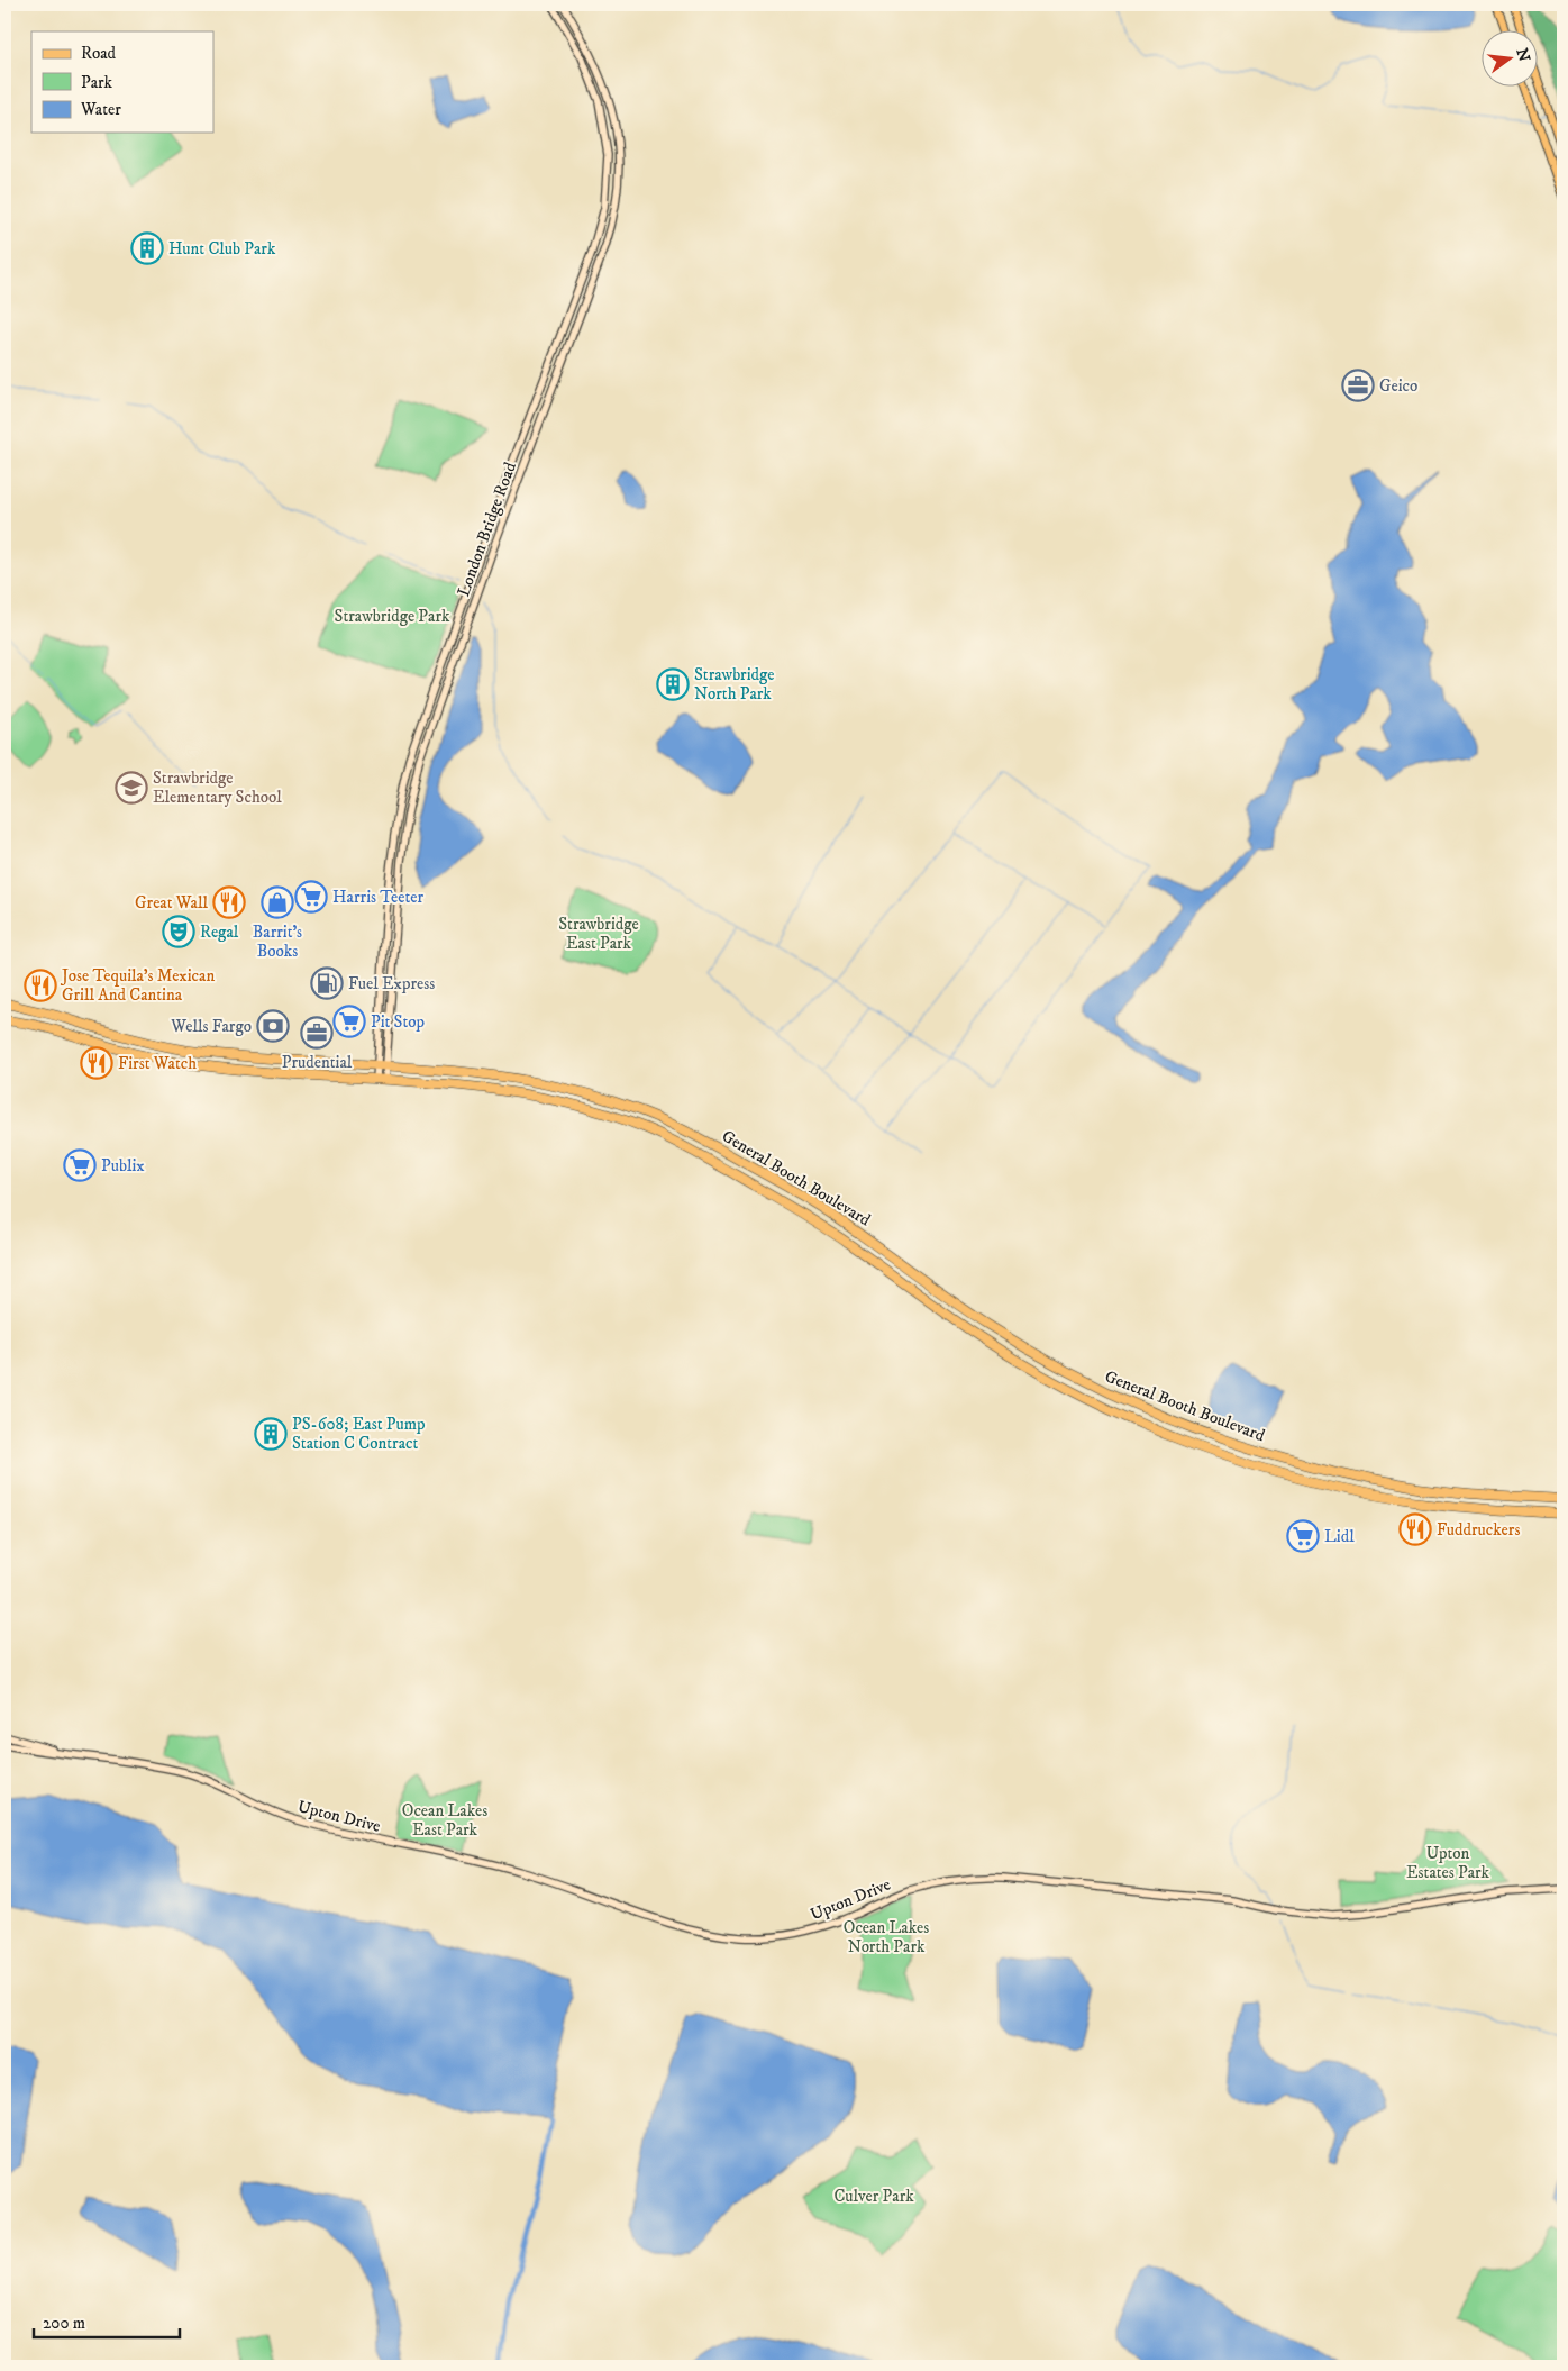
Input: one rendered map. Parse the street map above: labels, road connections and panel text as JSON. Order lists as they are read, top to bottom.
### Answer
{
  "streets": {
    "highway": ["General Booth Boulevard"],
    "main road": ["London Bridge Road", "Upton Drive"]
  },
  "crossings": [
    ["London Bridge Road", "General Booth Boulevard"]
  ],
  "parks": [
    "Strawbridge Park",
    "Strawbridge East Park",
    "Ocean Lakes East Park",
    "Upton Estates Park",
    "Ocean Lakes North Park",
    "Culver Park"
  ],
  "places": {
    "building": ["Hunt Club Park", "Strawbridge North Park", "PS-608; East Pump Station C Contract"],
    "office": ["Geico", "Prudential"],
    "school or university": ["Strawbridge Elementary School"],
    "supermarket": [
      "Harris Teeter",
      "Pit Stop",
      "Publix",
      "Lidl"
    ],
    "restaurant": [
      "Great Wall",
      "Jose Tequila's Mexican Grill And Cantina",
      "First Watch",
      "Fuddruckers"
    ],
    "shop": ["Barrit's Books"],
    "theatre": ["Regal"],
    "fuel station": ["Fuel Express"],
    "bank": ["Wells Fargo"]
  },
  "legend": ["Road", "Park", "Water"],
  "scale_bar": "200 m",
  "north": "right"
}
